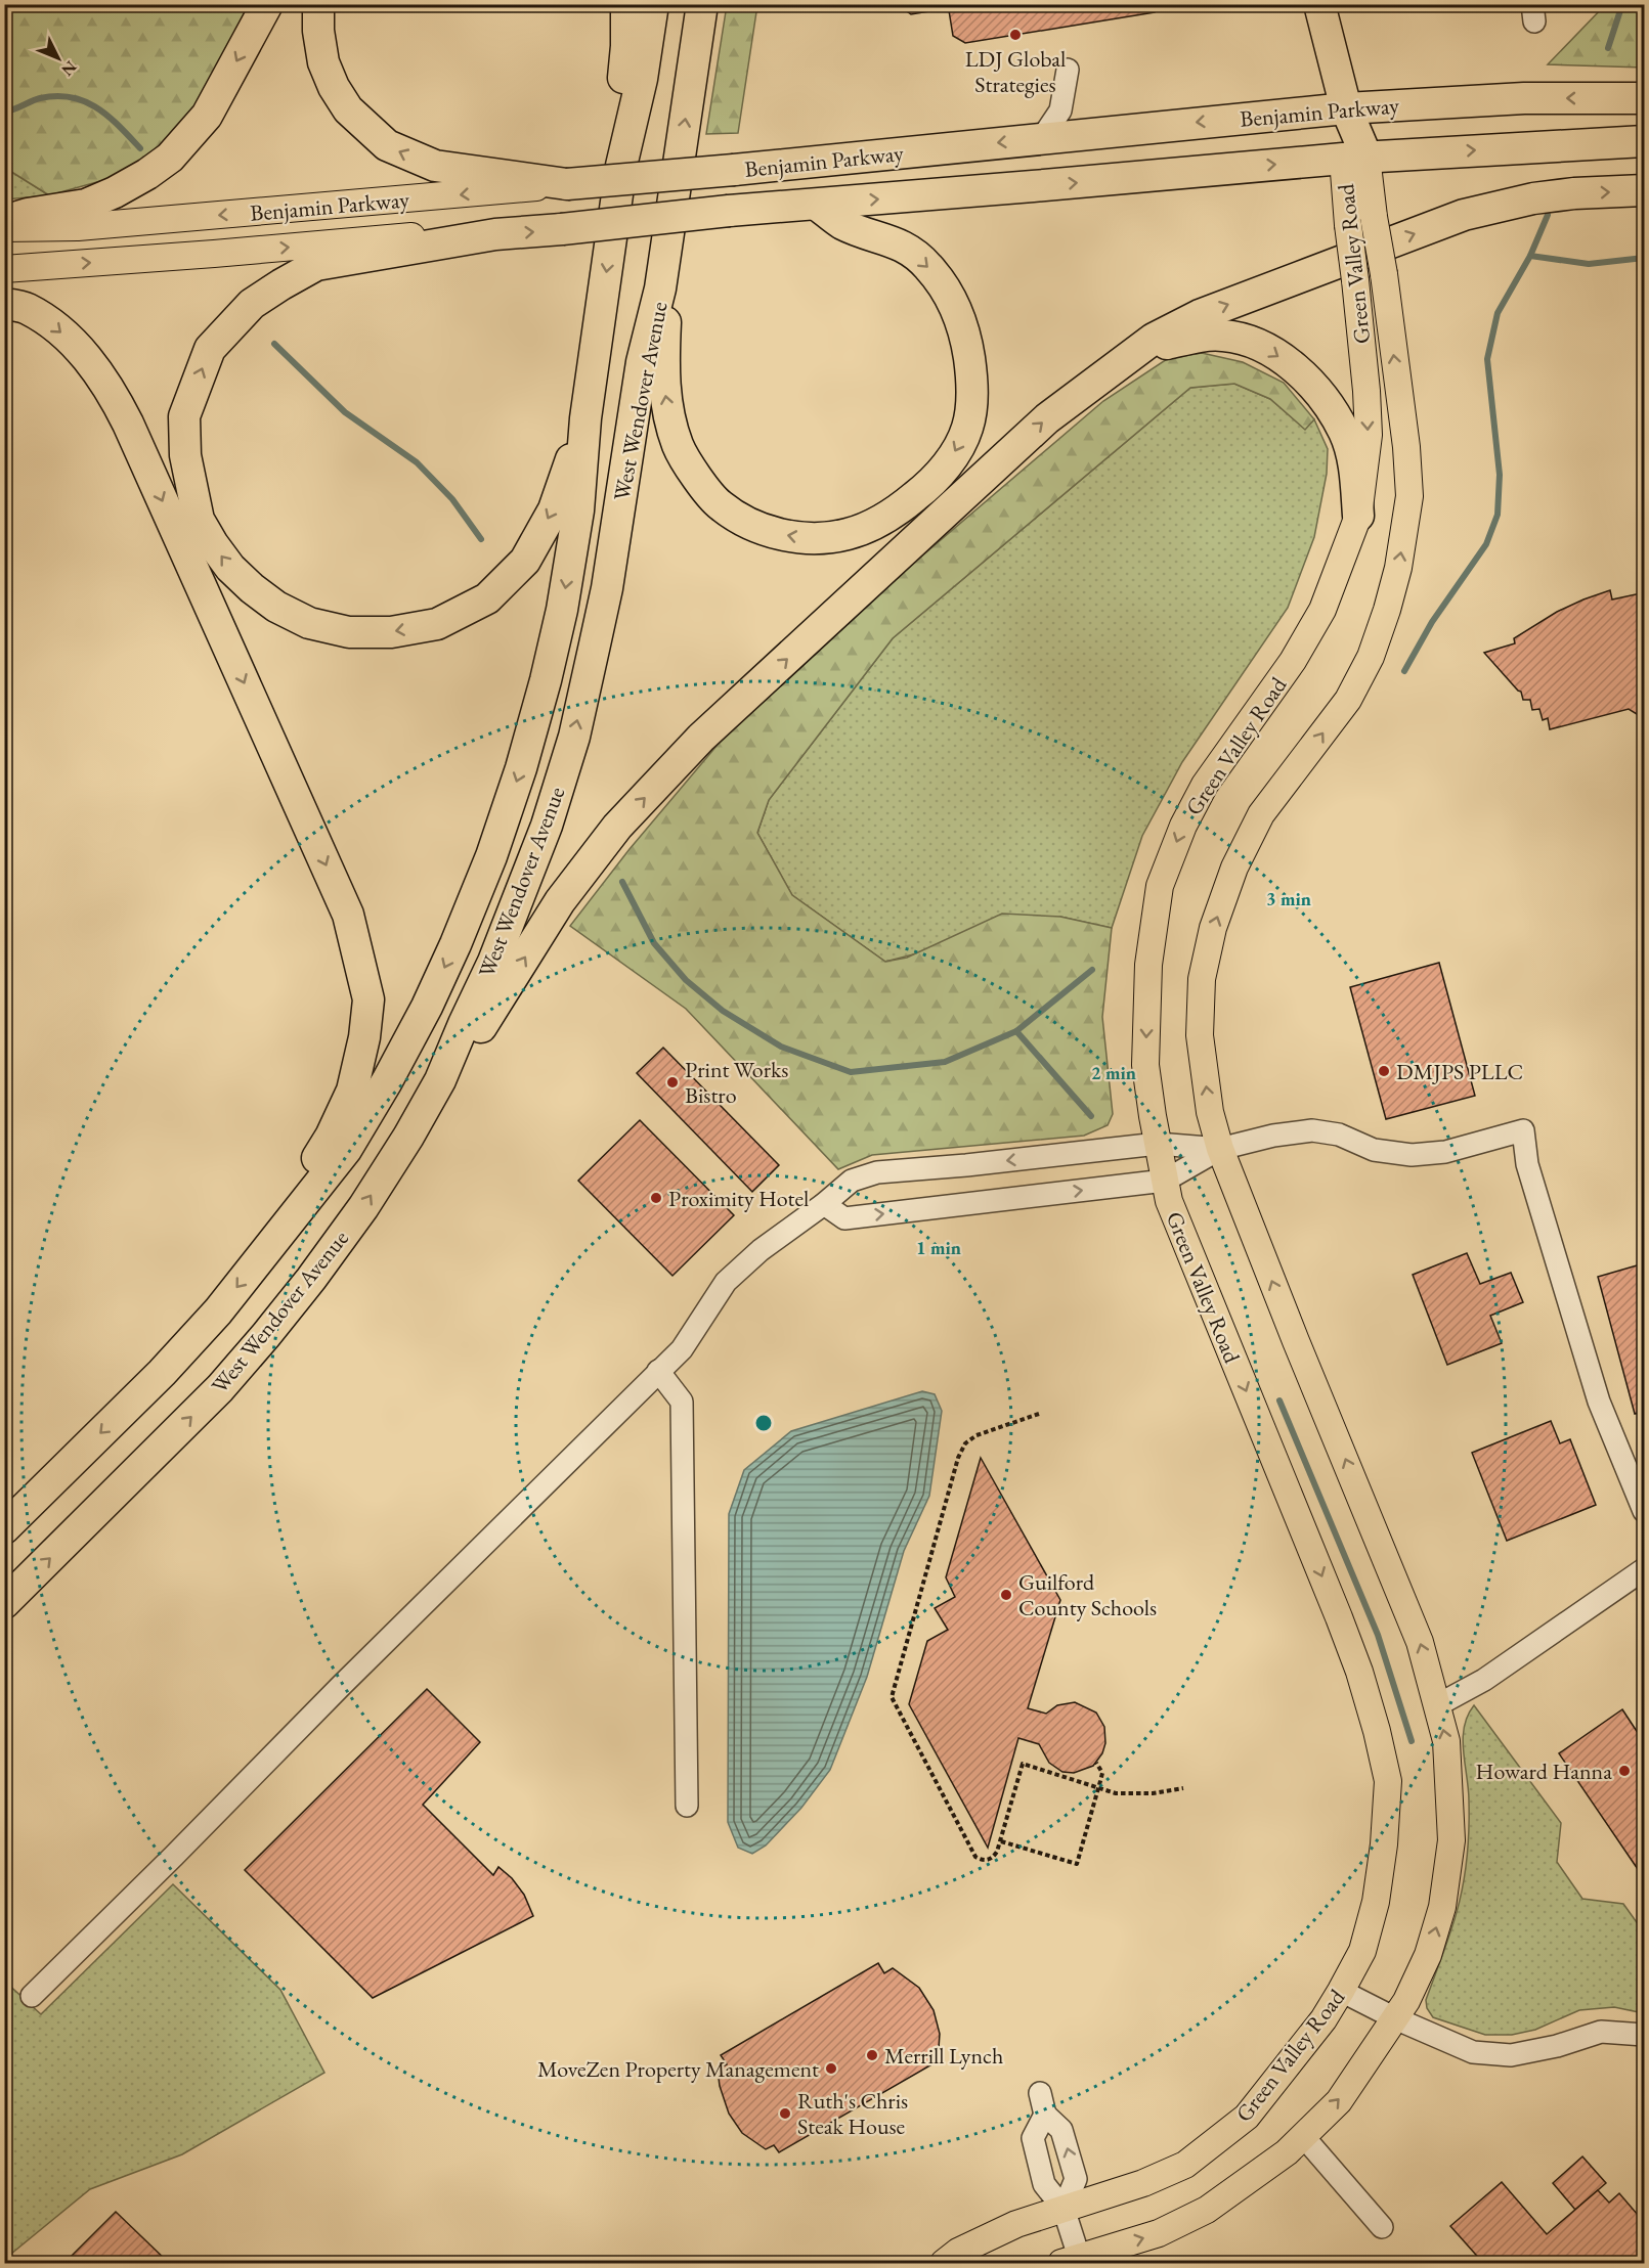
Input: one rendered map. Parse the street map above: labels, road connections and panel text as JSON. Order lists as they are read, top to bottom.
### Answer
{
  "streets": {
    "highway": ["Benjamin Parkway", "Green Valley Road", "West Wendover Avenue"]
  },
  "crossings": [
    ["Benjamin Parkway", "Green Valley Road"]
  ],
  "places": [
    "LDJ Global Strategies",
    "DMJPS PLLC",
    "Print Works Bistro",
    "Proximity Hotel",
    "Guilford County Schools",
    "Howard Hanna",
    "Merrill Lynch",
    "MoveZen Property Management",
    "Ruth's Chris Steak House"
  ],
  "north": "bottom right",
  "rings": ["3 min", "2 min", "1 min"]
}
